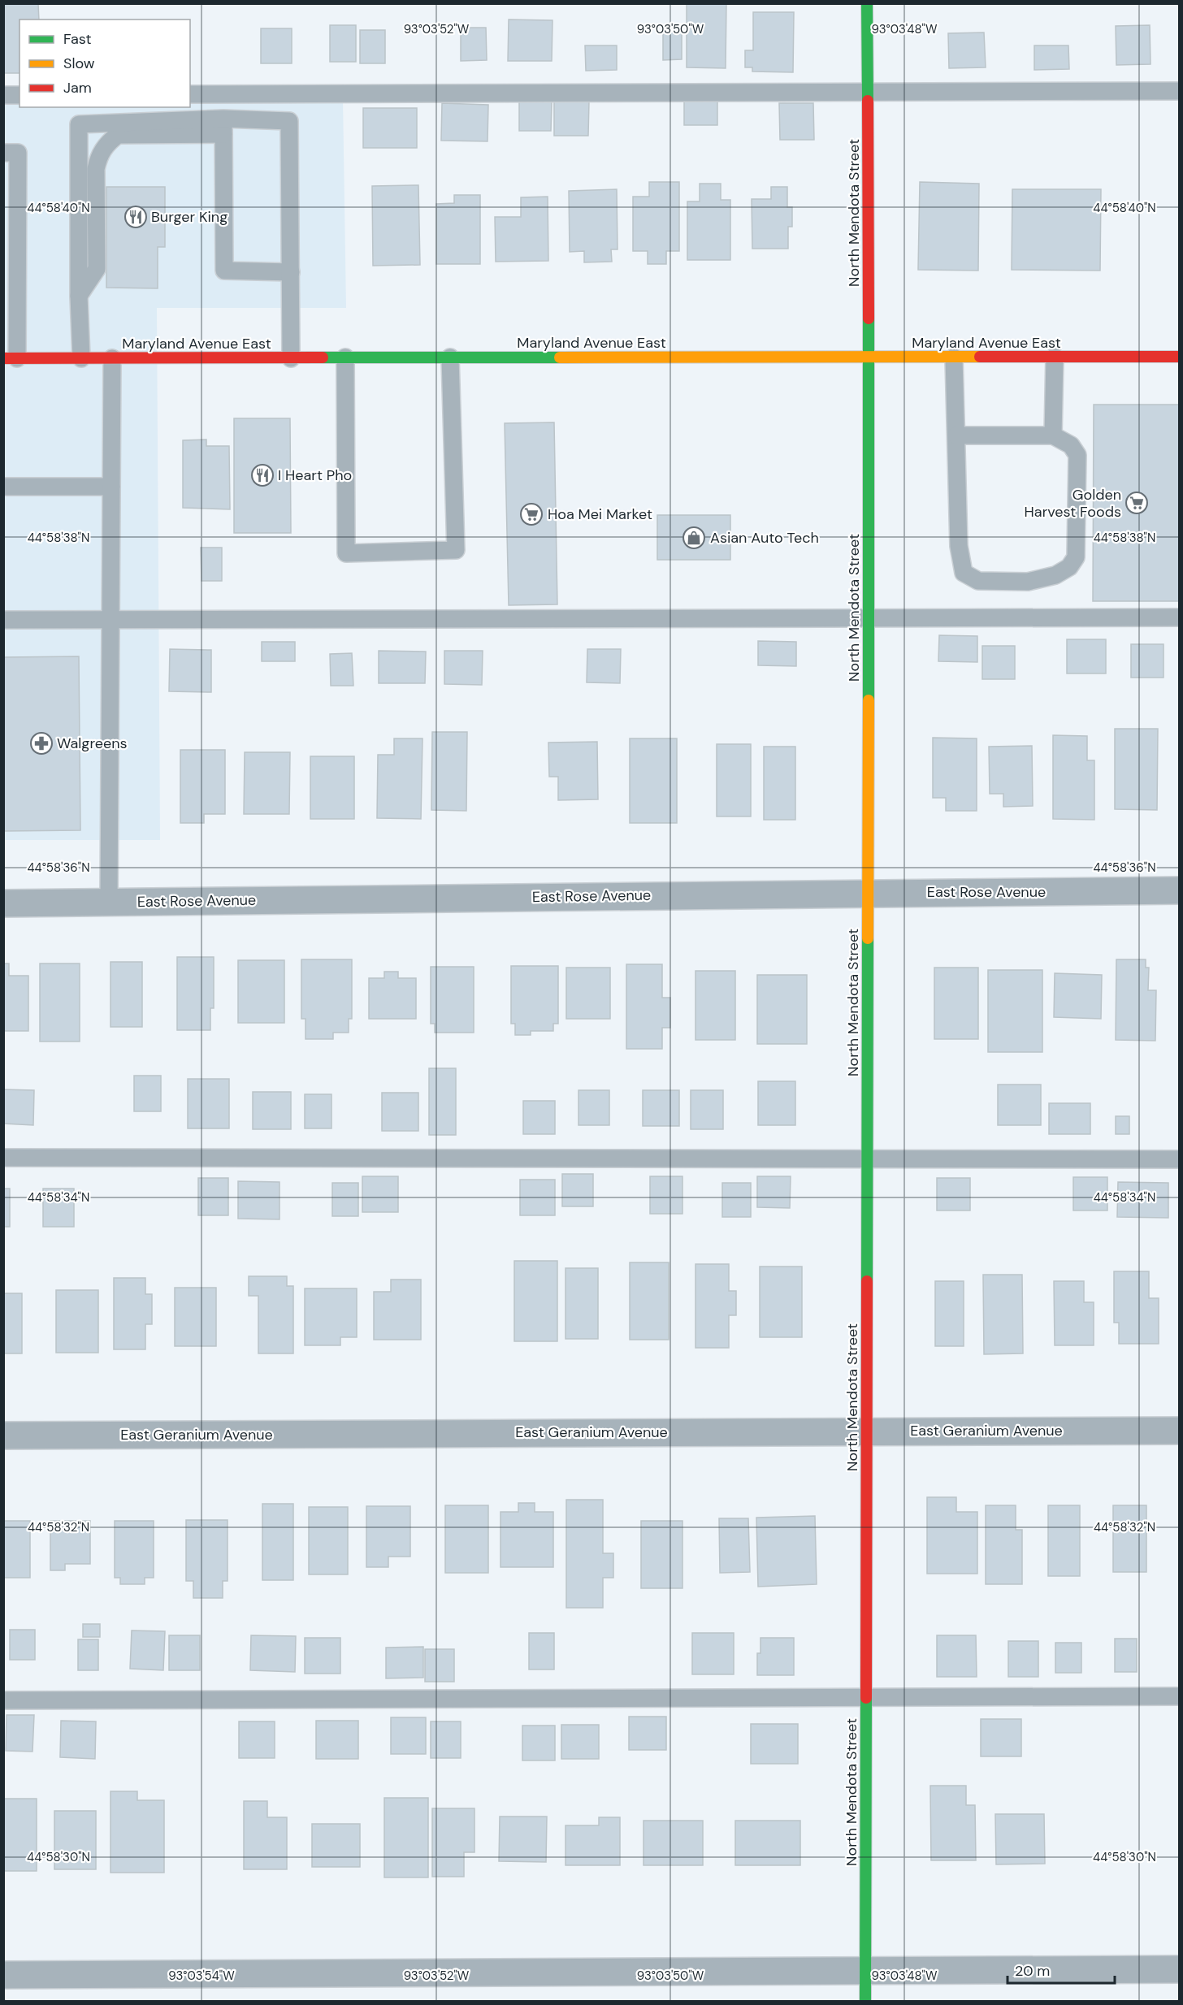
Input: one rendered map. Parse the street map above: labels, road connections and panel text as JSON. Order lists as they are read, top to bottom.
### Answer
{
  "streets": {
    "street": [
      "North Mendota Street",
      "Maryland Avenue East",
      "East Rose Avenue",
      "East Geranium Avenue"
    ]
  },
  "crossings": [
    ["North Mendota Street", "Maryland Avenue East"],
    ["North Mendota Street", "East Rose Avenue"],
    ["North Mendota Street", "East Geranium Avenue"]
  ],
  "places": {
    "restaurant": ["Burger King", "I Heart Pho"],
    "supermarket": ["Golden Harvest Foods", "Hoa Mei Market"],
    "shop": ["Asian Auto Tech"],
    "pharmacy": ["Walgreens"]
  },
  "legend": ["Fast", "Slow", "Jam"],
  "scale_bar": "20 m",
  "coordinates": [
    "93°03'52\"W",
    "93°03'50\"W",
    "93°03'48\"W",
    "44°58'40\"N",
    "44°58'38\"N",
    "44°58'36\"N",
    "44°58'34\"N",
    "44°58'32\"N",
    "44°58'30\"N",
    "93°03'54\"W"
  ]
}
